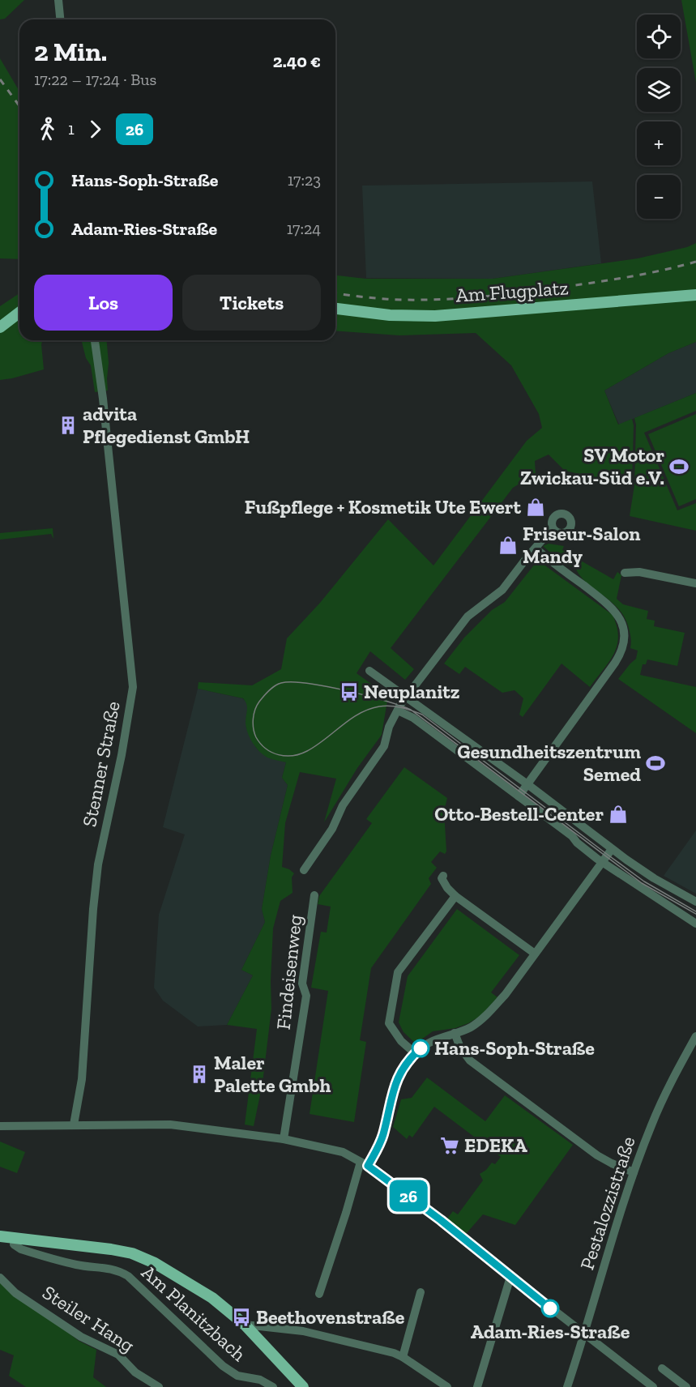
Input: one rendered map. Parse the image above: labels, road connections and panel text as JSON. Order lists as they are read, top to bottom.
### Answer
{
  "streets": {
    "main road": ["Am Flugplatz"],
    "street": [
      "Stenner Straße",
      "Findeisenweg",
      "Pestalozzistraße",
      "Am Planitzbach",
      "Steiler Hang"
    ]
  },
  "places": {
    "building": ["advita Pflegedienst GmbH", "Maler Palette Gmbh"],
    "sports": ["SV Motor Zwickau-Süd e.V.", "Gesundheitszentrum Semed"],
    "shop": ["Fußpflege + Kosmetik Ute Ewert", "Friseur-Salon Mandy", "Otto-Bestell-Center"],
    "bus stop": ["Neuplanitz", "Beethovenstraße"],
    "other": ["Hans-Soph-Straße", "Adam-Ries-Straße"],
    "supermarket": ["EDEKA"]
  },
  "lines": ["bus line 26"],
  "page": {
    "on_map": "26",
    "map_buttons": ["+", "−"],
    "heading": ["2 Min.", "17:22 – 17:24 · Bus", "2.40 €"],
    "legs": ["1", "26"],
    "list": [
      {
        "name": "Hans-Soph-Straße",
        "value": "17:23"
      },
      {
        "name": "Adam-Ries-Straße",
        "value": "17:24"
      }
    ],
    "buttons": ["Los", "Tickets"]
  }
}
